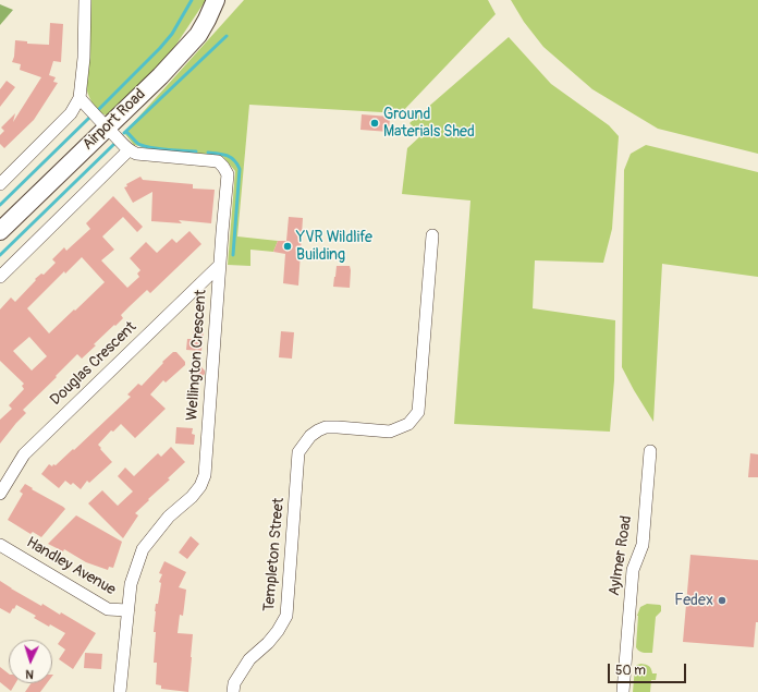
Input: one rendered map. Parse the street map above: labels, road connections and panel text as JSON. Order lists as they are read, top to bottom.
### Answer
{
  "streets": {
    "street": [
      "Airport Road",
      "Wellington Crescent",
      "Douglas Crescent",
      "Templeton Street",
      "Aylmer Road",
      "Handley Avenue"
    ]
  },
  "crossings": [
    ["Wellington Crescent", "Douglas Crescent"],
    ["Wellington Crescent", "Handley Avenue"]
  ],
  "places": ["Ground Materials Shed", "YVR Wildlife Building", "Fedex"],
  "scale_bar": "50 m",
  "north": "bottom"
}
